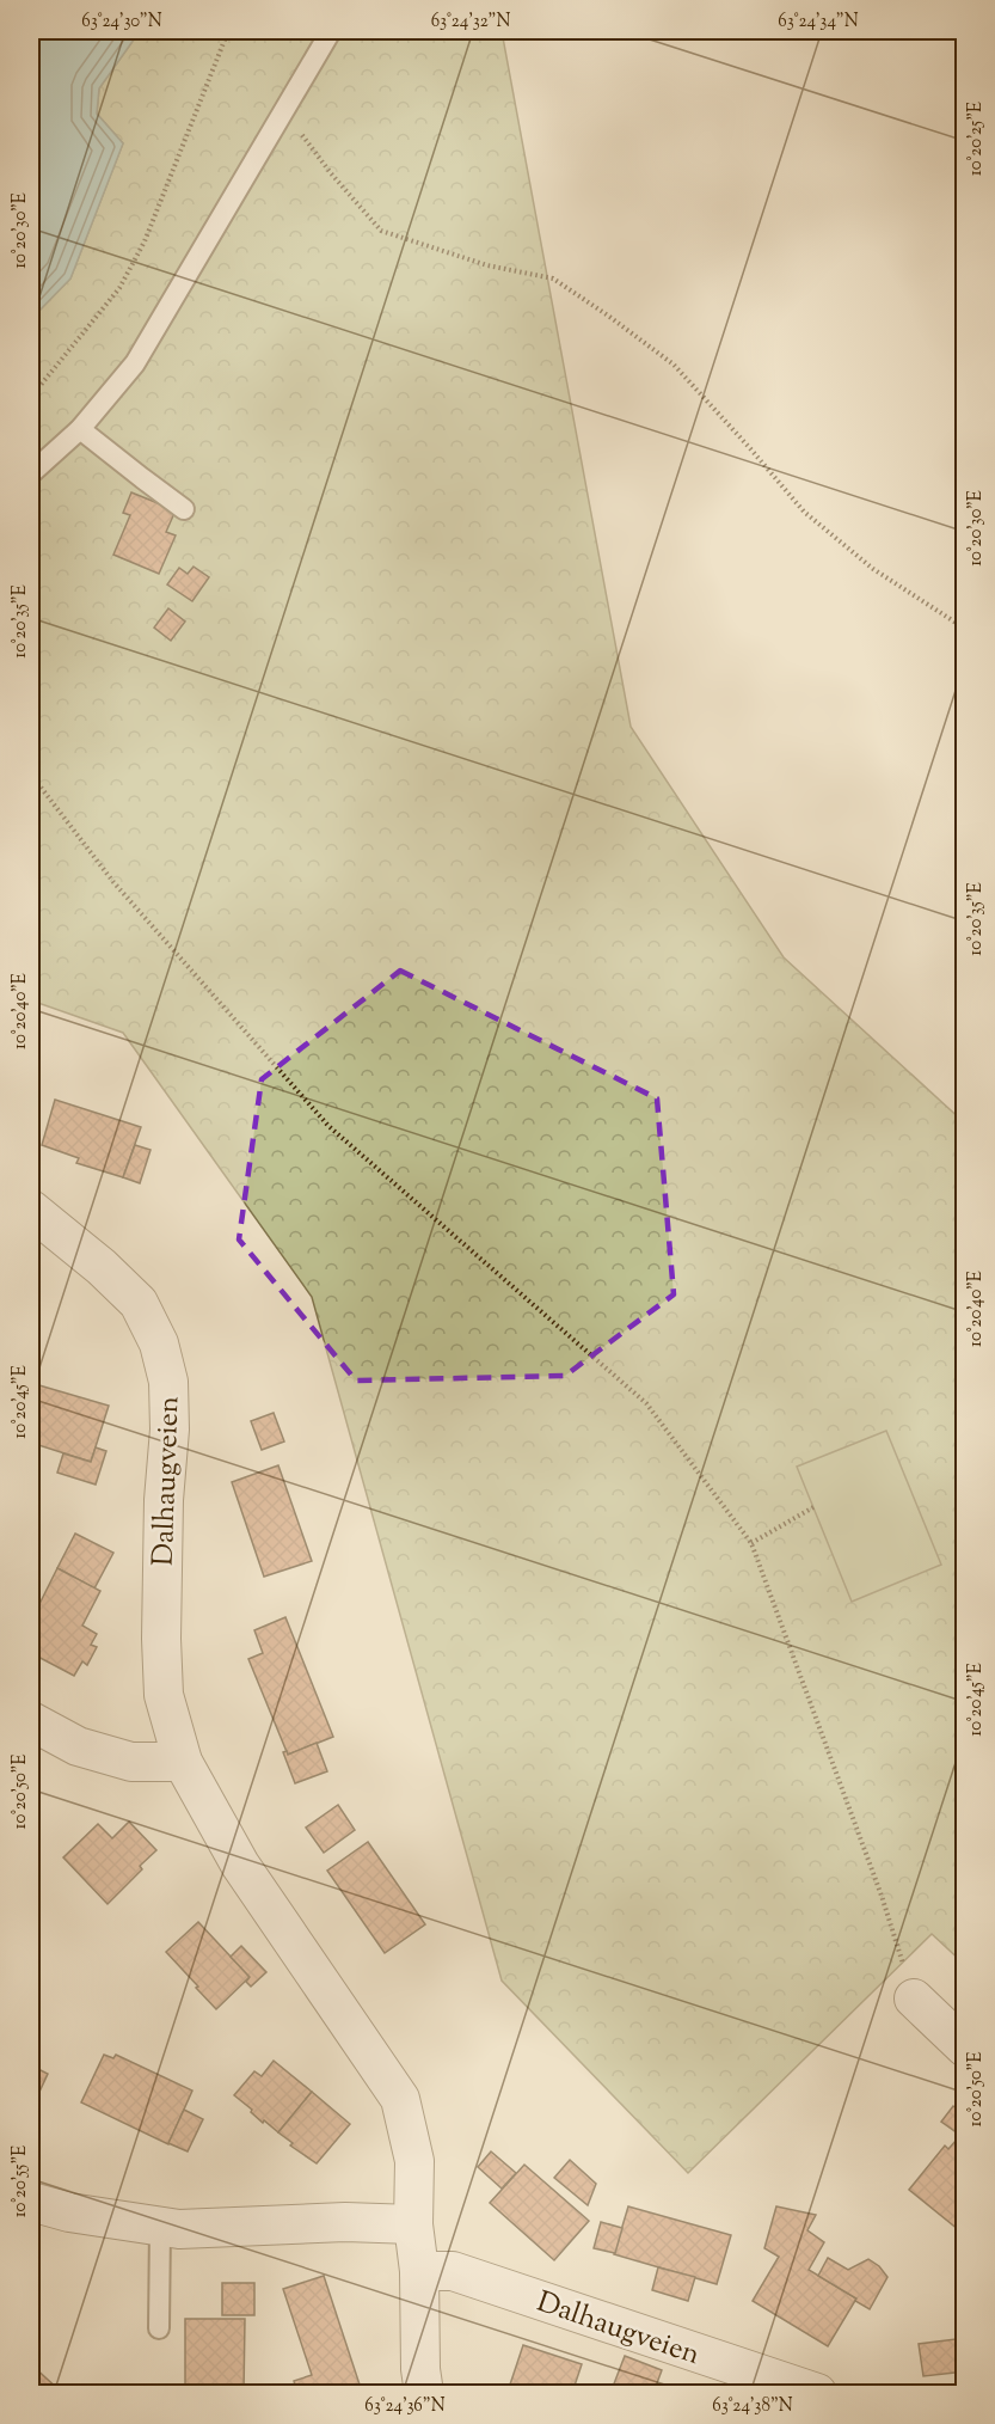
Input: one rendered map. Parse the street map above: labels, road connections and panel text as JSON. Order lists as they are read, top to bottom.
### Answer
{
  "streets": {
    "street": ["Dalhaugveien"]
  },
  "coordinates": [
    "63°24'30\"N",
    "63°24'32\"N",
    "63°24'34\"N",
    "10°20'25\"E",
    "10°20'30\"E",
    "10°20'35\"E",
    "10°20'40\"E",
    "10°20'45\"E",
    "10°20'50\"E",
    "10°20'55\"E",
    "63°24'36\"N",
    "63°24'38\"N"
  ]
}
